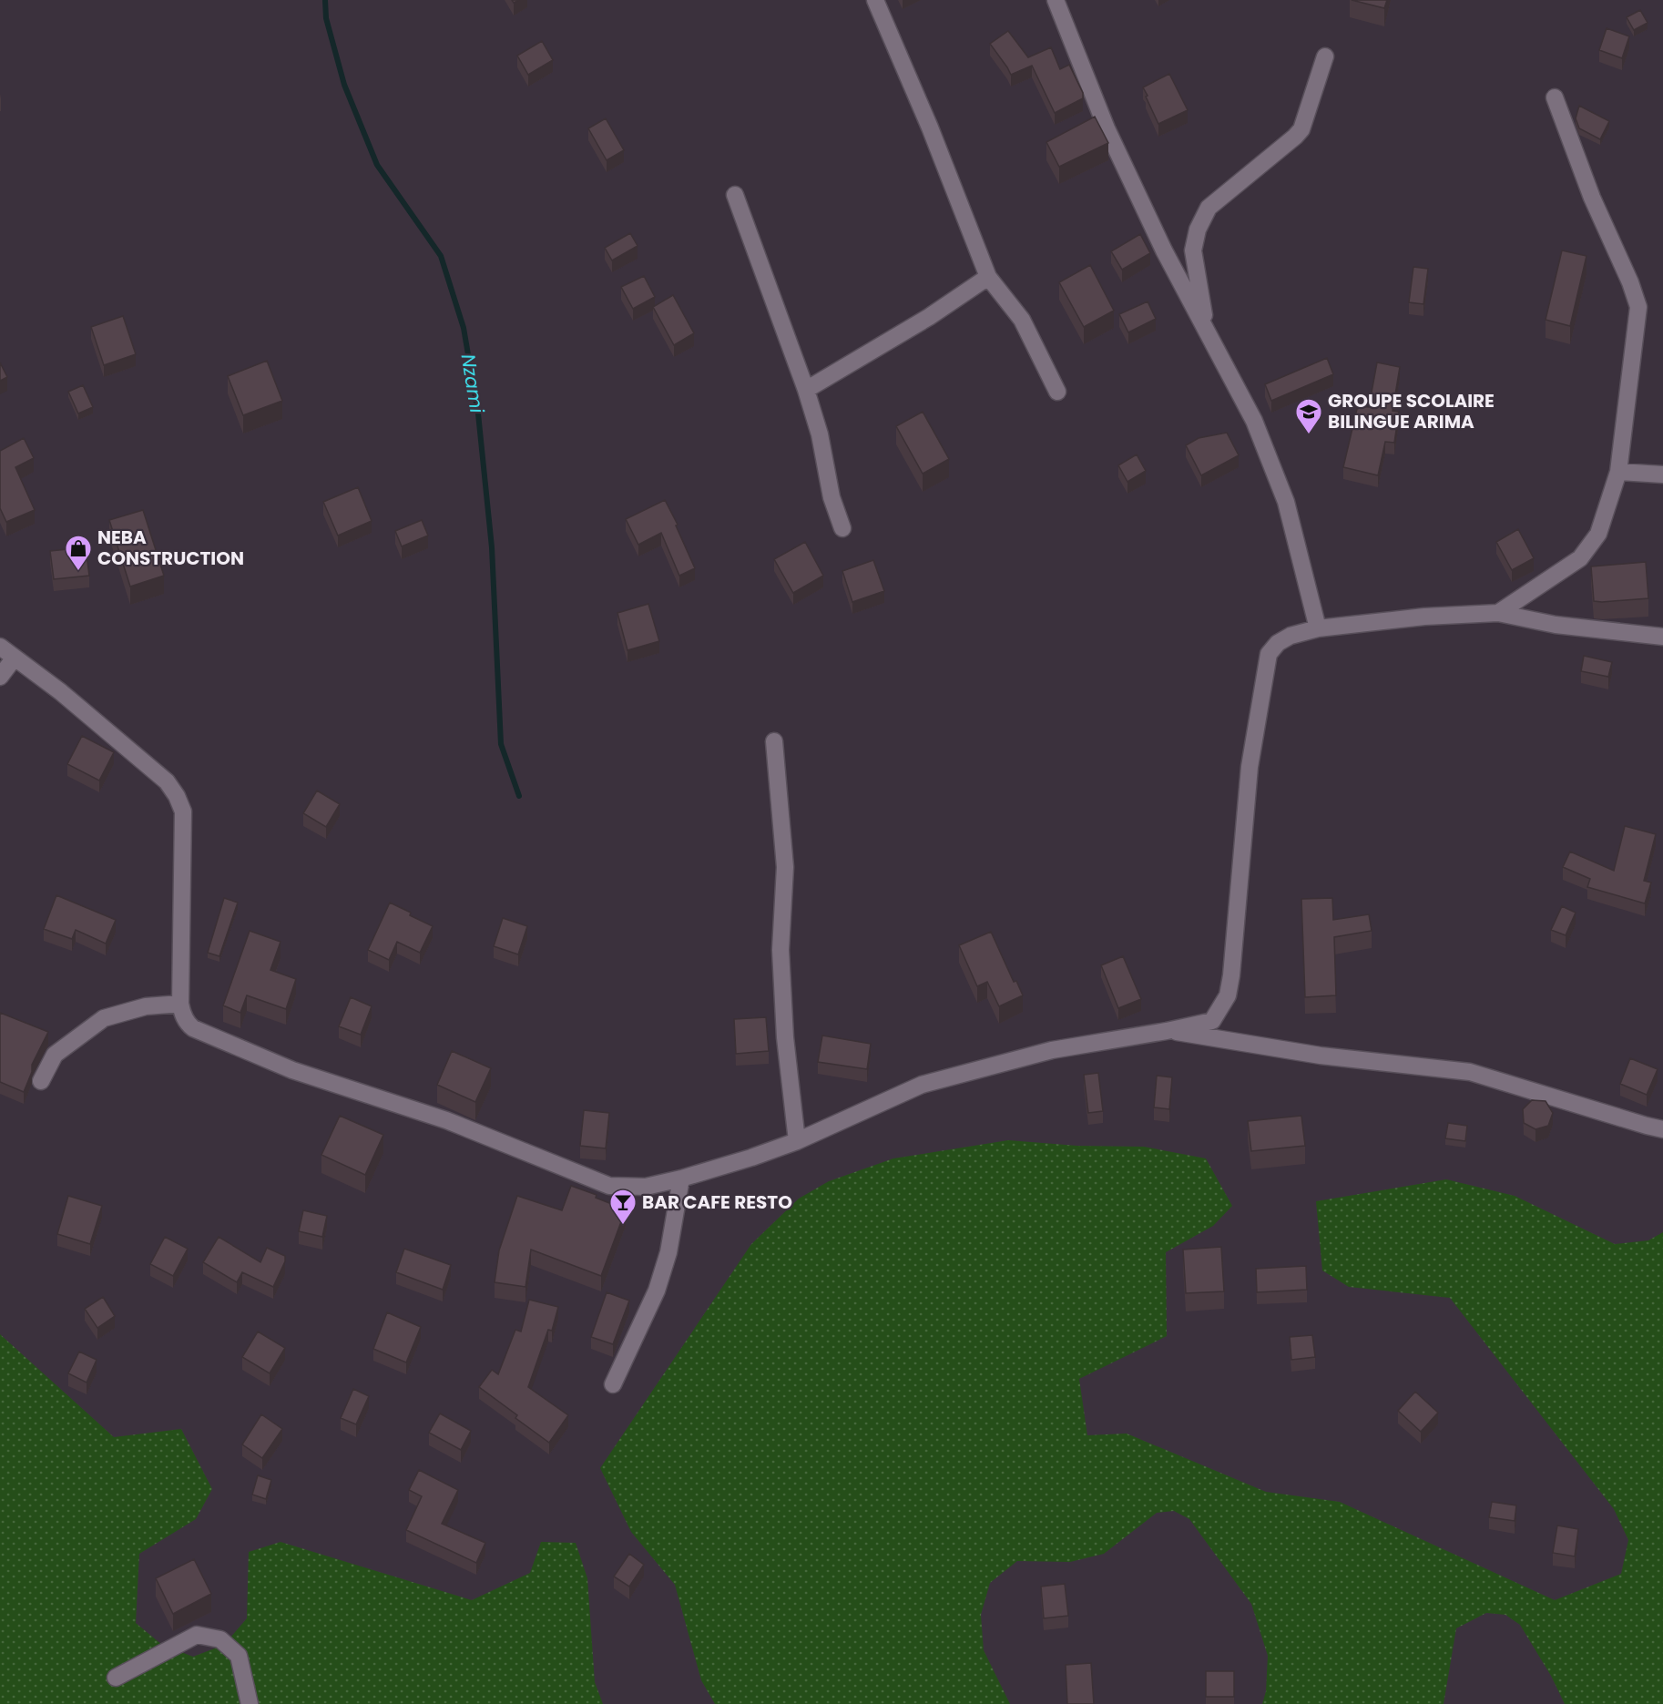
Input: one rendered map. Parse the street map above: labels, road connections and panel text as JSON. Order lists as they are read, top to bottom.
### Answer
{
  "water": ["Nzami"],
  "places": {
    "school or university": ["GROUPE SCOLAIRE BILINGUE ARIMA"],
    "shop": ["NEBA CONSTRUCTION"],
    "bar": ["BAR CAFE RESTO"]
  }
}
